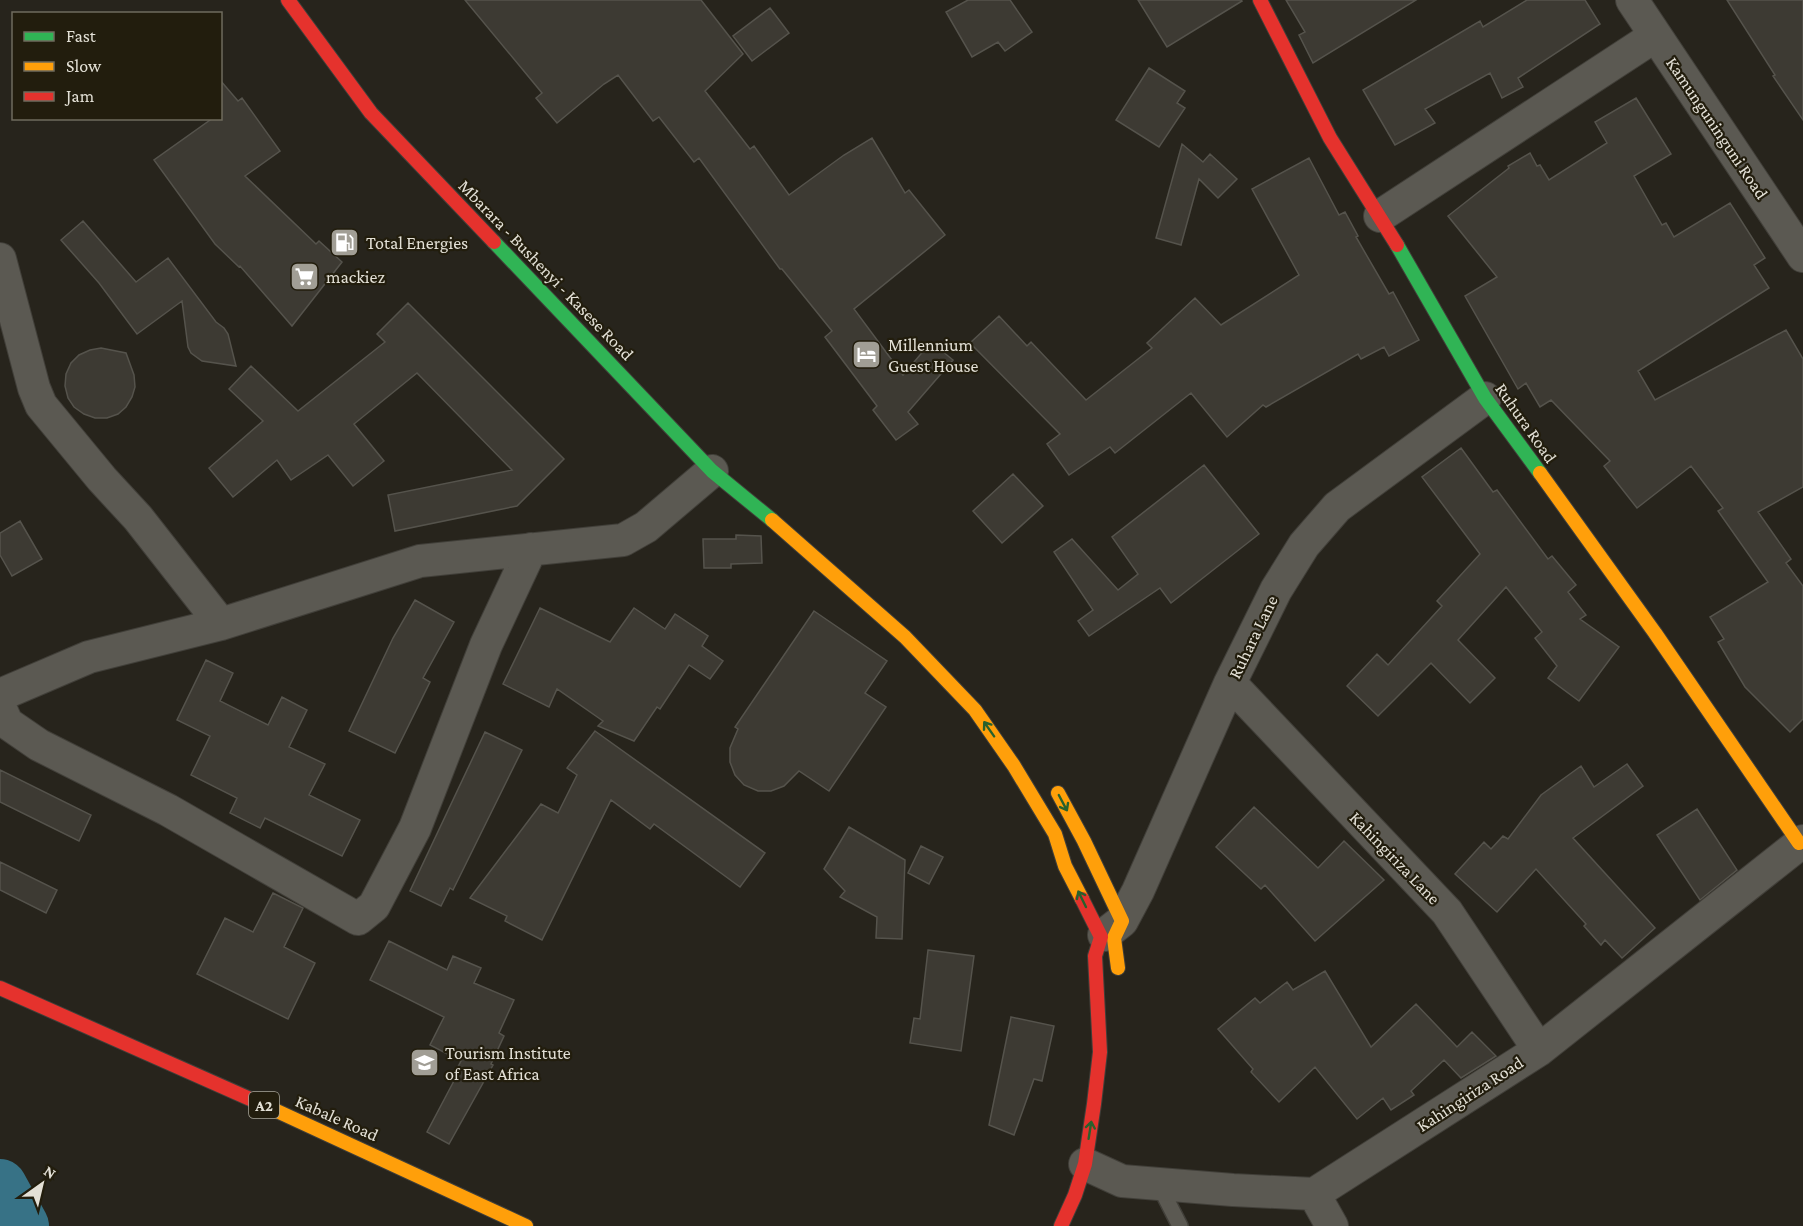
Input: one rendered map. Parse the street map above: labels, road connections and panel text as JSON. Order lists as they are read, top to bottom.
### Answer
{
  "streets": {
    "main road": [
      "Mbarara - Bushenyi - Kasese Road",
      "Ruhura Road",
      "A2",
      "Kabale Road"
    ],
    "street": [
      "Kamunguninguni Road",
      "Ruhara Lane",
      "Kahingiriza Lane",
      "Kahingiriza Road"
    ]
  },
  "crossings": [
    ["Mbarara - Bushenyi - Kasese Road", "Ruhara Lane"],
    ["Ruhura Road", "Ruhara Lane"],
    ["Ruhura Road", "Kahingiriza Road"],
    ["Ruhara Lane", "Kahingiriza Lane"],
    ["Kahingiriza Lane", "Kahingiriza Road"]
  ],
  "places": {
    "fuel station": ["Total Energies"],
    "supermarket": ["mackiez"],
    "hotel": ["Millennium Guest House"],
    "school or university": ["Tourism Institute of East Africa"]
  },
  "legend": ["Fast", "Slow", "Jam"],
  "north": "top right"
}
